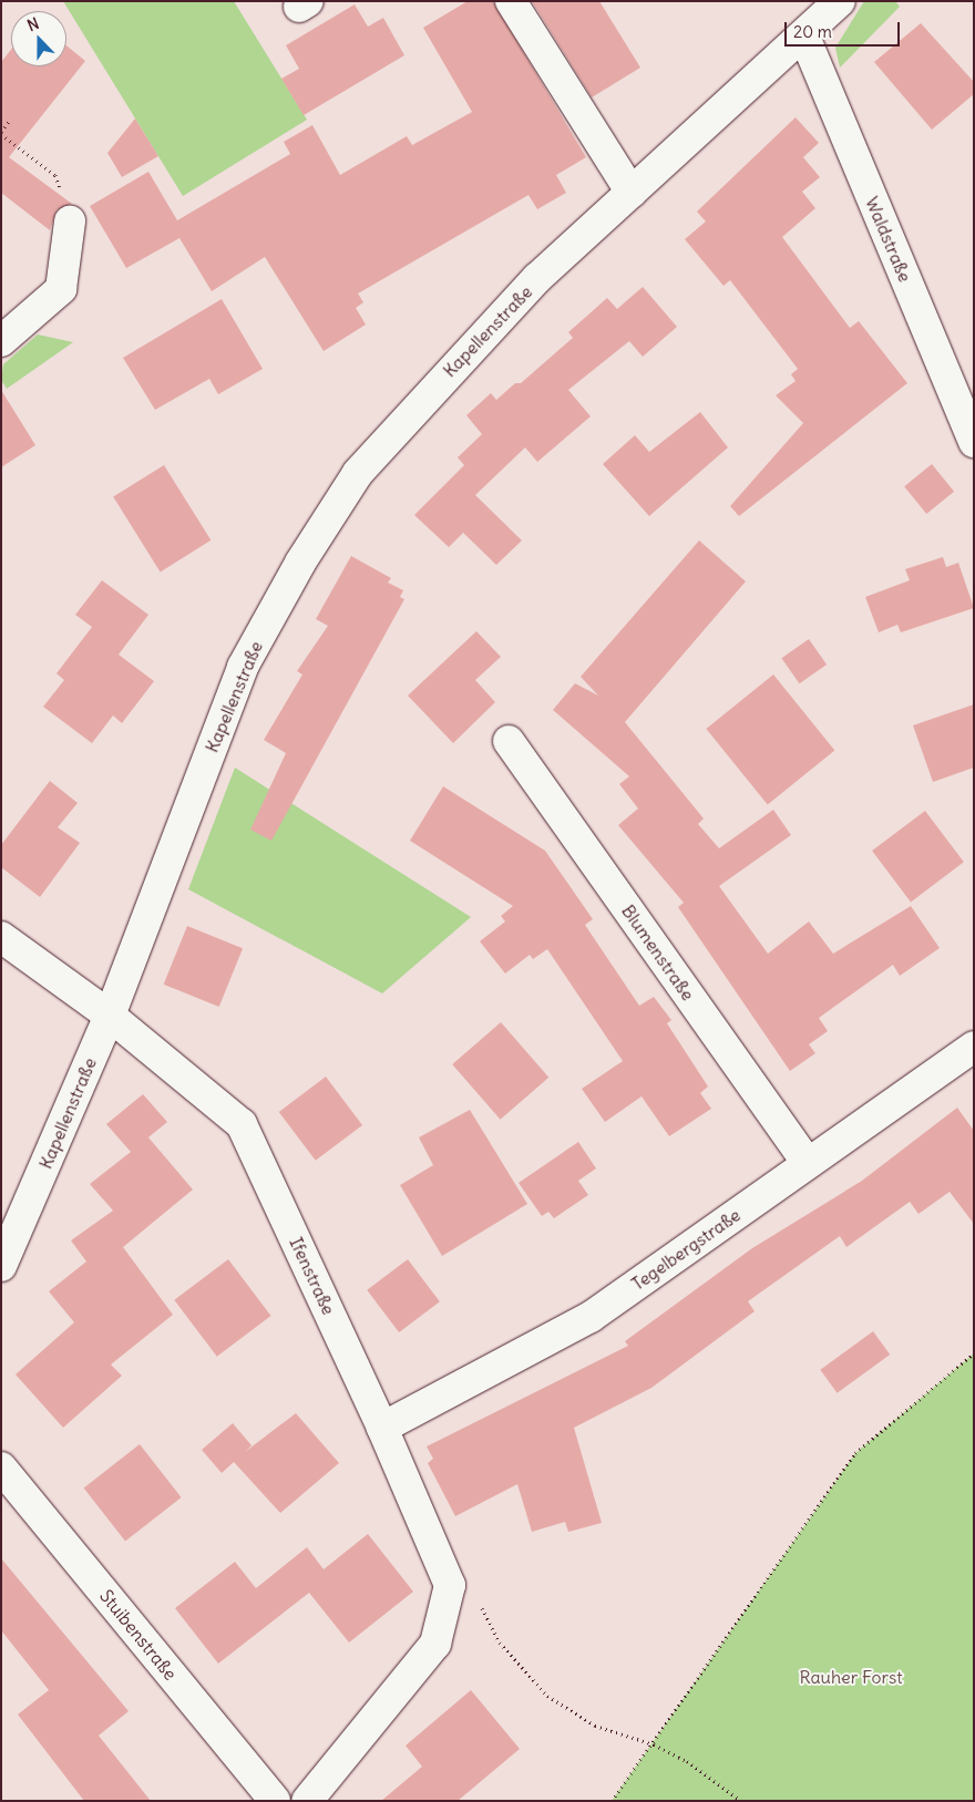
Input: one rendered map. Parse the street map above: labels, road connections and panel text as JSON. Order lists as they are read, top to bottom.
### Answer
{
  "streets": {
    "street": [
      "Waldstraße",
      "Kapellenstraße",
      "Blumenstraße",
      "Tegelbergstraße",
      "Ifenstraße",
      "Stuibenstraße"
    ]
  },
  "crossings": [
    ["Waldstraße", "Kapellenstraße"],
    ["Kapellenstraße", "Ifenstraße"],
    ["Blumenstraße", "Tegelbergstraße"],
    ["Tegelbergstraße", "Ifenstraße"]
  ],
  "parks": ["Rauher Forst"],
  "scale_bar": "20 m",
  "north": "top"
}
